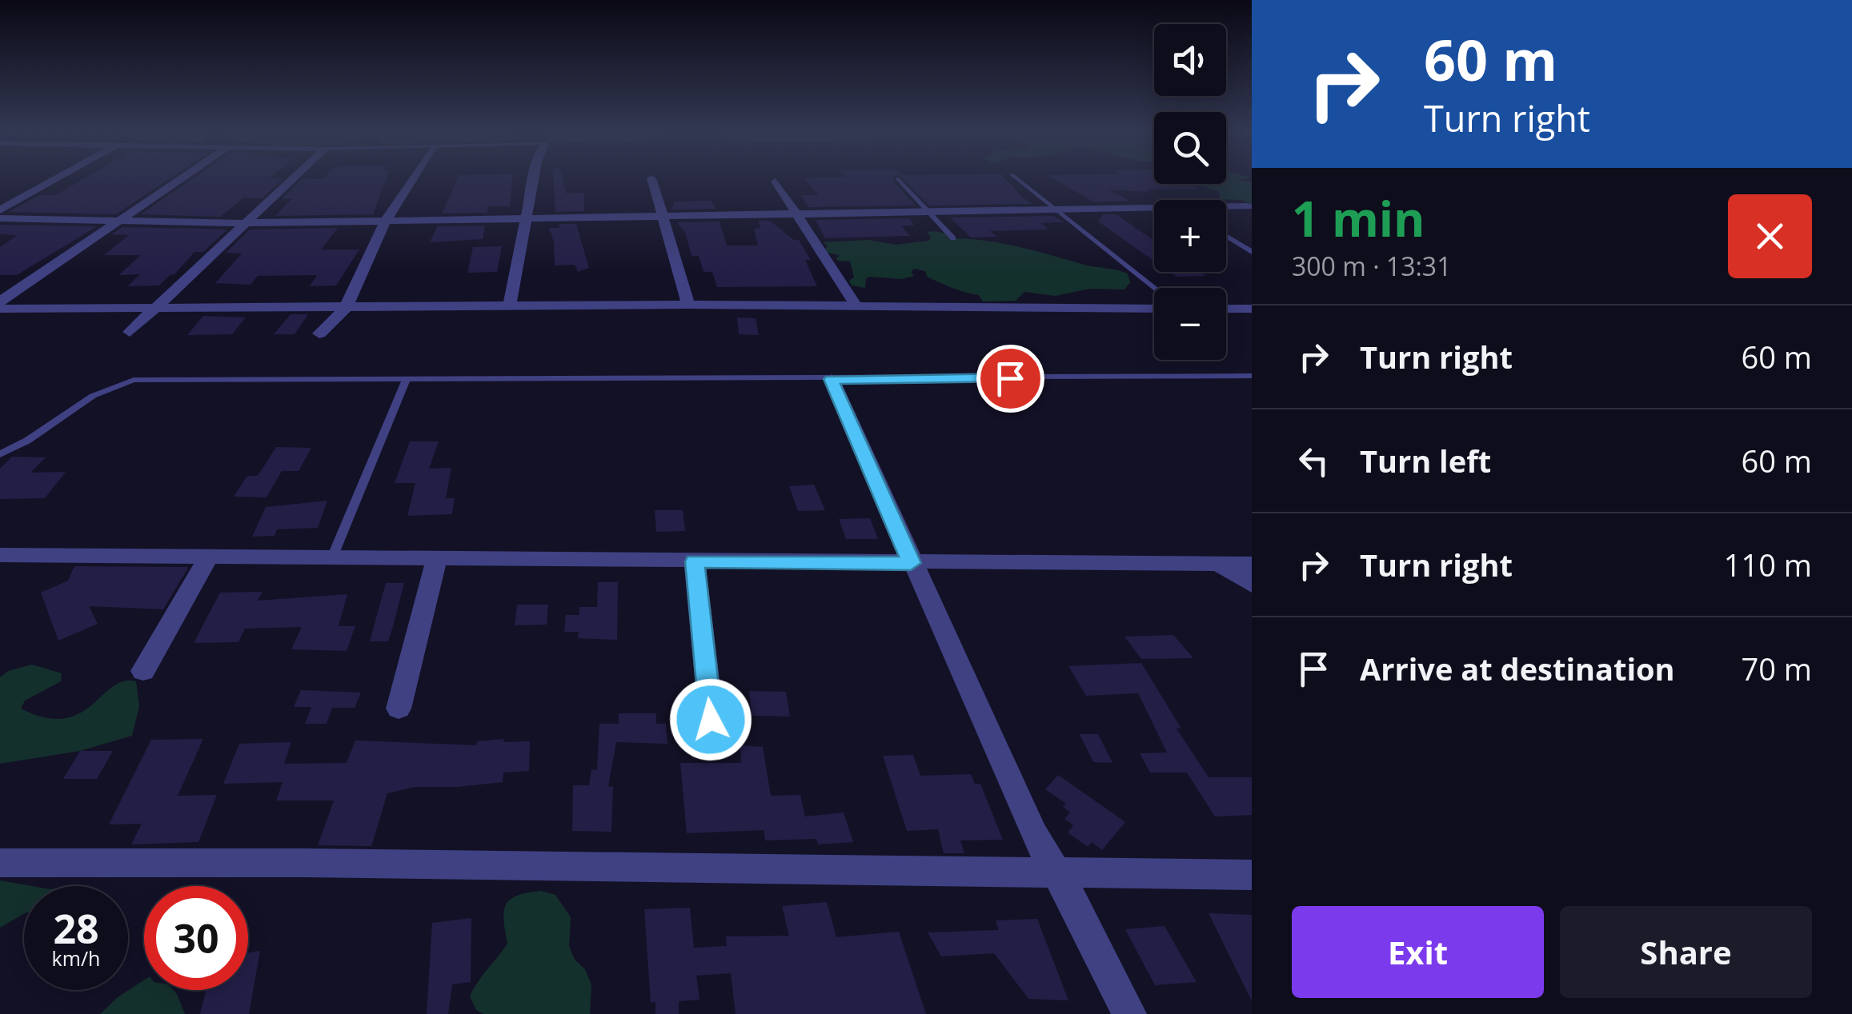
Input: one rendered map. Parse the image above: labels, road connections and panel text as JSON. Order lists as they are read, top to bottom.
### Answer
{
  "page": {
    "turn": ["60 m", "Turn right"],
    "map_buttons": ["+", "−"],
    "heading": ["1 min", "300 m · 13:31"],
    "list": [
      {
        "name": "Turn right",
        "value": "60 m"
      },
      {
        "name": "Turn left",
        "value": "60 m"
      },
      {
        "name": "Turn right",
        "value": "110 m"
      },
      {
        "name": "Arrive at destination",
        "value": "70 m"
      }
    ],
    "speed": "28 km/h",
    "limit": "30",
    "buttons": ["Exit", "Share"]
  }
}
